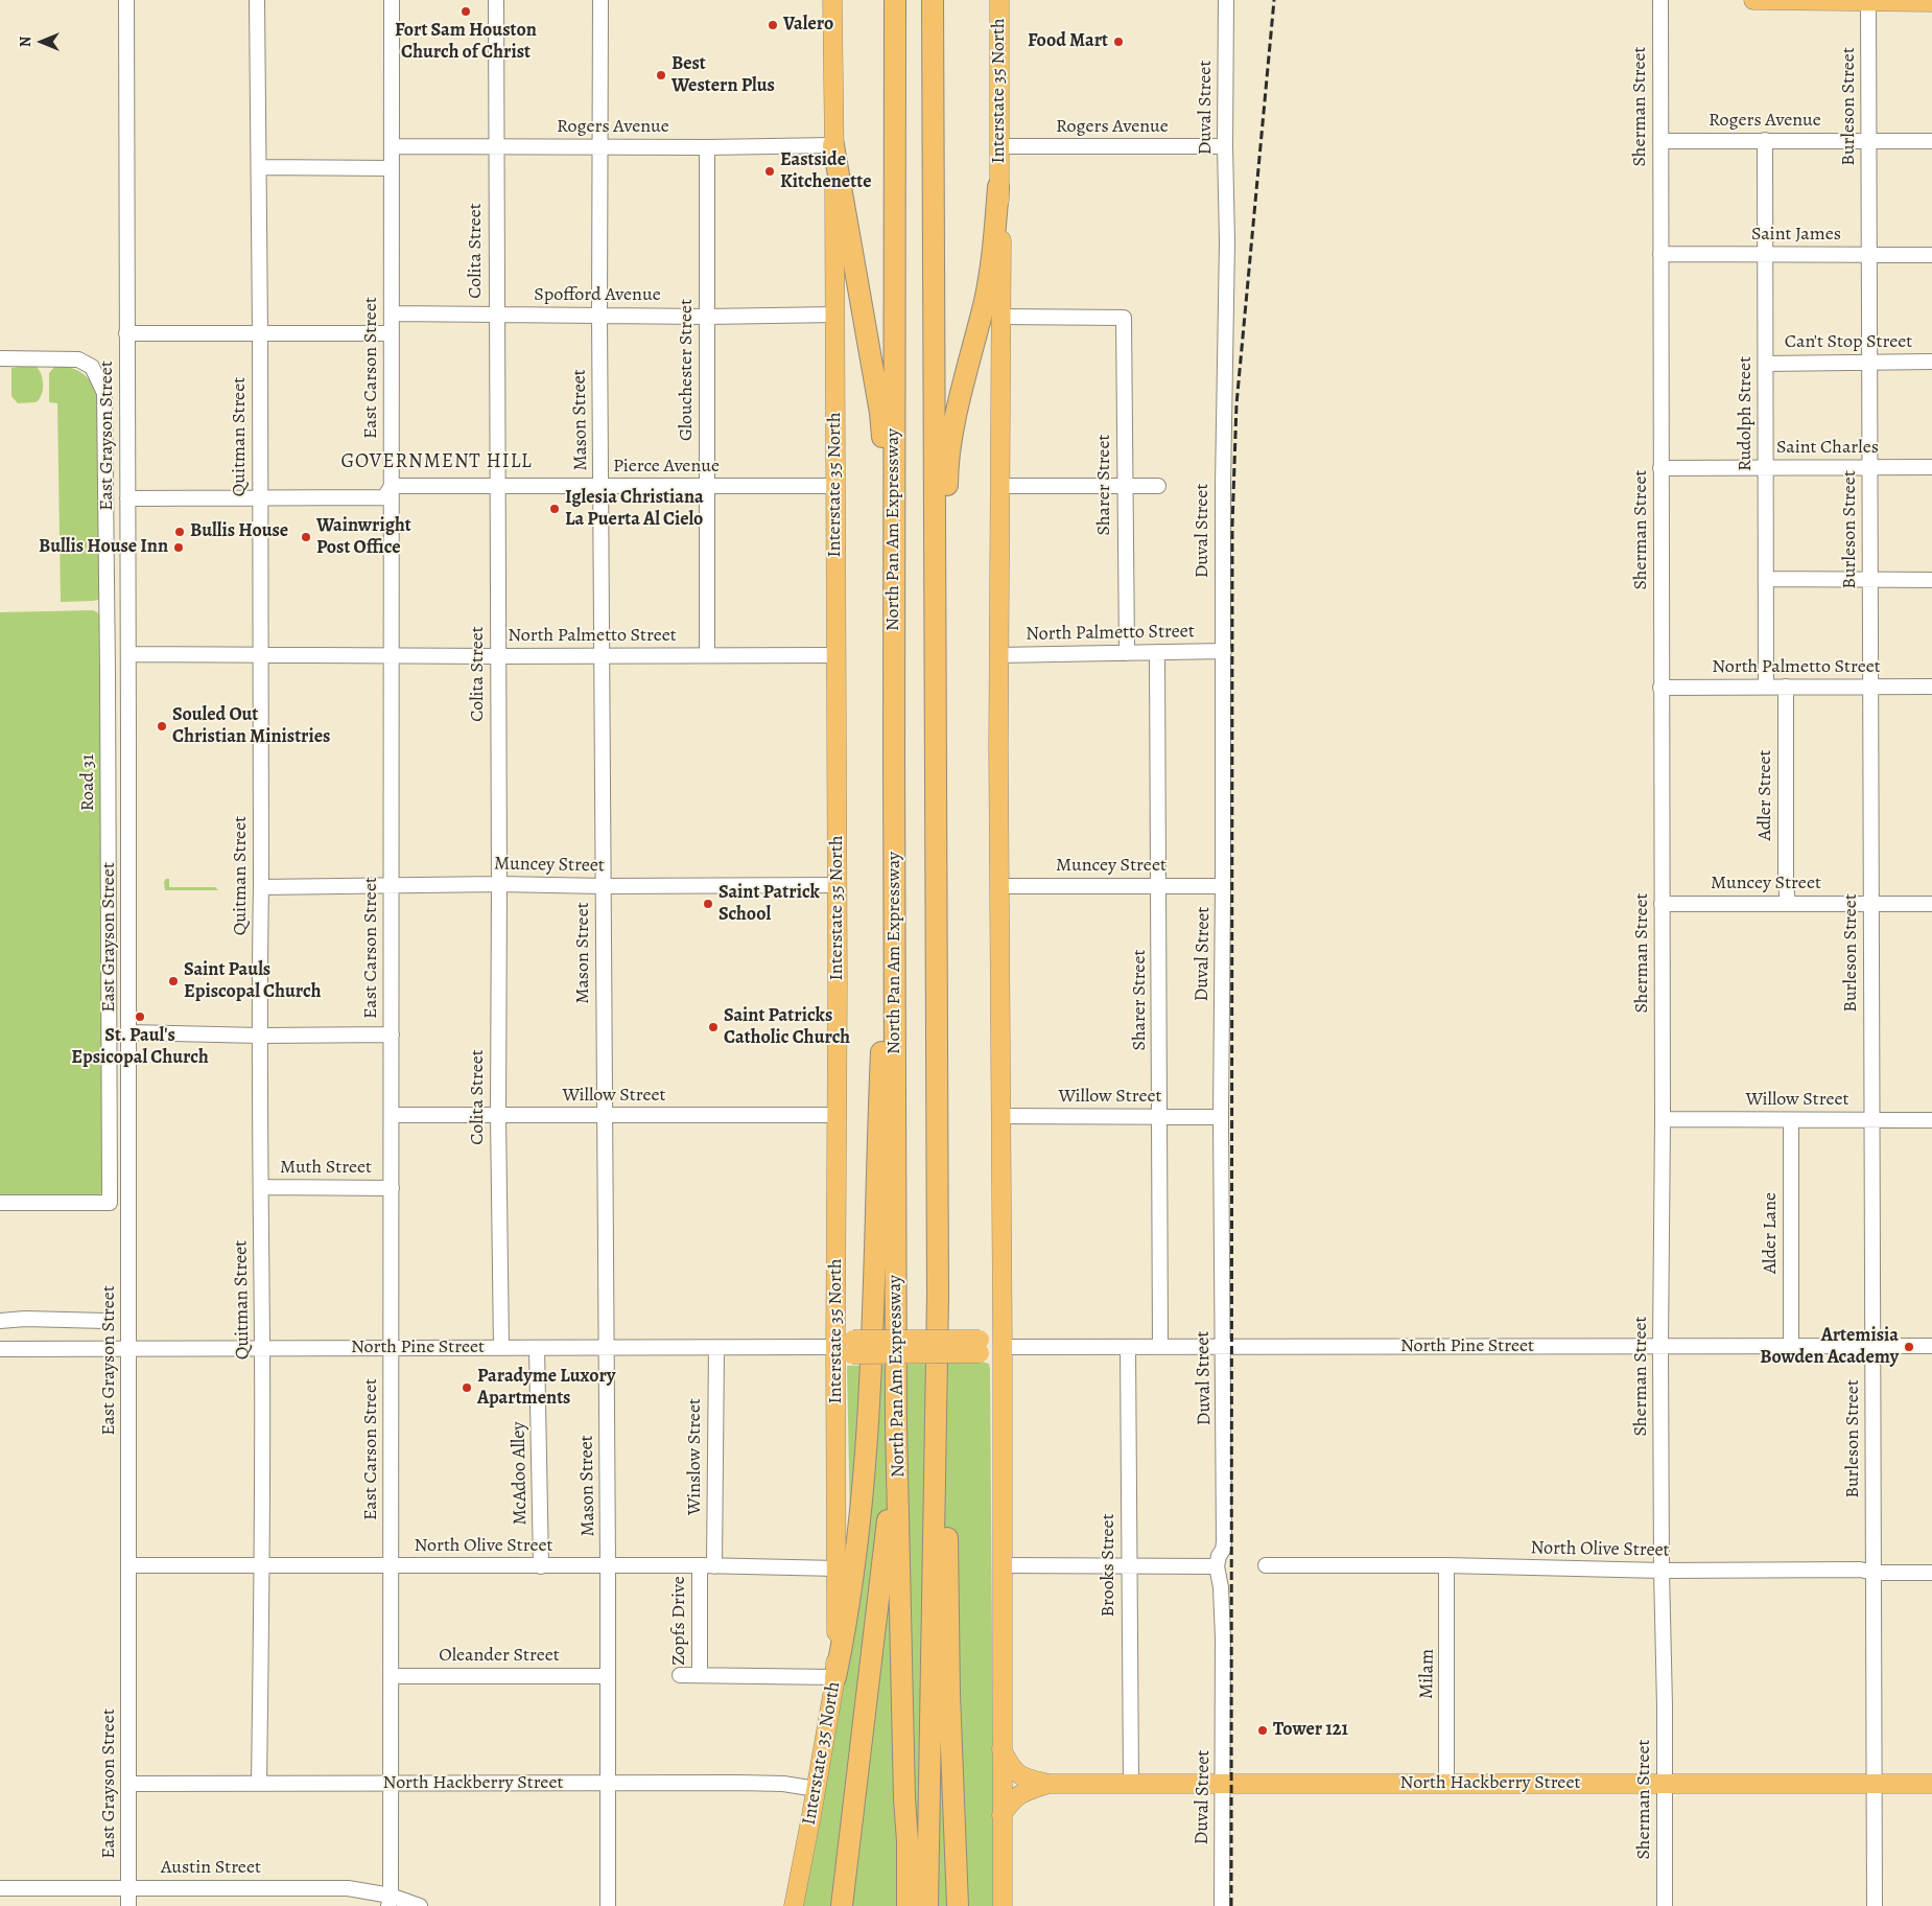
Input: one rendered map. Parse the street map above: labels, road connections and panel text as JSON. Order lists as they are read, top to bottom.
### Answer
{
  "streets": {
    "highway": ["North Pan Am Expressway"],
    "main road": ["Interstate 35 North", "North Pine Street", "North Hackberry Street"],
    "street": [
      "Sherman Street",
      "Burleson Street",
      "Duval Street",
      "Rogers Avenue",
      "Saint James",
      "Colita Street",
      "Spofford Avenue",
      "Can't Stop Street",
      "East Carson Street",
      "Glouchester Street",
      "Rudolph Street",
      "Mason Street",
      "East Grayson Street",
      "Quitman Street",
      "Saint Charles",
      "Pierce Avenue",
      "Sharer Street",
      "North Palmetto Street",
      "Road 31",
      "Adler Street",
      "Muncey Street",
      "Willow Street",
      "Muth Street",
      "Alder Lane",
      "Winslow Street",
      "McAdoo Alley",
      "North Olive Street",
      "Brooks Street",
      "Zopfs Drive",
      "Oleander Street",
      "Milam",
      "Austin Street"
    ]
  },
  "crossings": [
    ["Interstate 35 North", "Rogers Avenue"],
    ["Interstate 35 North", "Spofford Avenue"],
    ["Interstate 35 North", "Pierce Avenue"],
    ["Interstate 35 North", "Sharer Street"],
    ["Interstate 35 North", "North Palmetto Street"],
    ["Interstate 35 North", "Muncey Street"],
    ["Interstate 35 North", "Willow Street"],
    ["Interstate 35 North", "North Pine Street"],
    ["Interstate 35 North", "North Olive Street"],
    ["Interstate 35 North", "North Hackberry Street"],
    ["Sherman Street", "Rogers Avenue"],
    ["Sherman Street", "Saint James"],
    ["Sherman Street", "Saint Charles"],
    ["Sherman Street", "North Palmetto Street"],
    ["Sherman Street", "Muncey Street"],
    ["Sherman Street", "Willow Street"],
    ["Sherman Street", "North Pine Street"],
    ["Sherman Street", "North Olive Street"],
    ["Sherman Street", "North Hackberry Street"],
    ["Burleson Street", "Rogers Avenue"],
    ["Burleson Street", "Saint James"],
    ["Burleson Street", "Can't Stop Street"],
    ["Burleson Street", "Saint Charles"],
    ["Burleson Street", "North Palmetto Street"],
    ["Burleson Street", "Muncey Street"],
    ["Burleson Street", "Willow Street"],
    ["Burleson Street", "North Pine Street"],
    ["Burleson Street", "North Olive Street"],
    ["Burleson Street", "North Hackberry Street"],
    ["Duval Street", "Rogers Avenue"],
    ["Duval Street", "North Palmetto Street"],
    ["Duval Street", "Muncey Street"],
    ["Duval Street", "Willow Street"],
    ["Duval Street", "North Pine Street"],
    ["Duval Street", "North Hackberry Street"],
    ["Rogers Avenue", "Colita Street"],
    ["Rogers Avenue", "East Carson Street"],
    ["Rogers Avenue", "Glouchester Street"],
    ["Rogers Avenue", "Rudolph Street"],
    ["Rogers Avenue", "Mason Street"],
    ["Saint James", "Rudolph Street"],
    ["Colita Street", "Spofford Avenue"],
    ["Colita Street", "Pierce Avenue"],
    ["Colita Street", "North Palmetto Street"],
    ["Colita Street", "Muncey Street"],
    ["Colita Street", "Willow Street"],
    ["Colita Street", "North Pine Street"],
    ["Spofford Avenue", "East Carson Street"],
    ["Spofford Avenue", "Glouchester Street"],
    ["Spofford Avenue", "Mason Street"],
    ["Can't Stop Street", "Rudolph Street"],
    ["East Carson Street", "Pierce Avenue"],
    ["East Carson Street", "North Palmetto Street"],
    ["East Carson Street", "Muncey Street"],
    ["East Carson Street", "Willow Street"],
    ["East Carson Street", "Muth Street"],
    ["East Carson Street", "North Pine Street"],
    ["East Carson Street", "North Olive Street"],
    ["East Carson Street", "Oleander Street"],
    ["East Carson Street", "North Hackberry Street"],
    ["East Carson Street", "Austin Street"],
    ["Glouchester Street", "Pierce Avenue"],
    ["Glouchester Street", "North Palmetto Street"],
    ["Rudolph Street", "Saint Charles"],
    ["Rudolph Street", "North Palmetto Street"],
    ["Mason Street", "Pierce Avenue"],
    ["Mason Street", "North Palmetto Street"],
    ["Mason Street", "Muncey Street"],
    ["Mason Street", "Willow Street"],
    ["Mason Street", "North Pine Street"],
    ["Mason Street", "North Olive Street"],
    ["Mason Street", "Oleander Street"],
    ["Mason Street", "North Hackberry Street"],
    ["East Grayson Street", "North Palmetto Street"],
    ["East Grayson Street", "North Pine Street"],
    ["East Grayson Street", "North Olive Street"],
    ["East Grayson Street", "North Hackberry Street"],
    ["East Grayson Street", "Austin Street"],
    ["Quitman Street", "North Palmetto Street"],
    ["Quitman Street", "Muncey Street"],
    ["Quitman Street", "Muth Street"],
    ["Quitman Street", "North Pine Street"],
    ["Quitman Street", "North Olive Street"],
    ["Quitman Street", "North Hackberry Street"],
    ["Sharer Street", "North Palmetto Street"],
    ["Sharer Street", "Muncey Street"],
    ["Sharer Street", "Willow Street"],
    ["Sharer Street", "North Pine Street"],
    ["North Palmetto Street", "Adler Street"],
    ["Adler Street", "Muncey Street"],
    ["Willow Street", "Alder Lane"],
    ["Alder Lane", "North Pine Street"],
    ["North Pine Street", "Winslow Street"],
    ["North Pine Street", "McAdoo Alley"],
    ["North Pine Street", "Brooks Street"],
    ["Winslow Street", "North Olive Street"],
    ["Winslow Street", "Zopfs Drive"],
    ["McAdoo Alley", "North Olive Street"],
    ["North Olive Street", "Zopfs Drive"],
    ["North Olive Street", "Milam"],
    ["Brooks Street", "North Hackberry Street"],
    ["Milam", "North Hackberry Street"]
  ],
  "districts": ["GOVERNMENT HILL"],
  "places": [
    "Fort Sam Houston Church of Christ",
    "Valero",
    "Food Mart",
    "Best Western Plus",
    "Eastside Kitchenette",
    "Iglesia Christiana La Puerta Al Cielo",
    "Bullis House",
    "Wainwright Post Office",
    "Bullis House Inn",
    "Souled Out Christian Ministries",
    "Saint Patrick School",
    "Saint Pauls Episcopal Church",
    "St. Paul's Epsicopal Church",
    "Saint Patricks Catholic Church",
    "Artemisia Bowden Academy",
    "Paradyme Luxory Apartments",
    "Tower 121"
  ],
  "north": "left"
}
